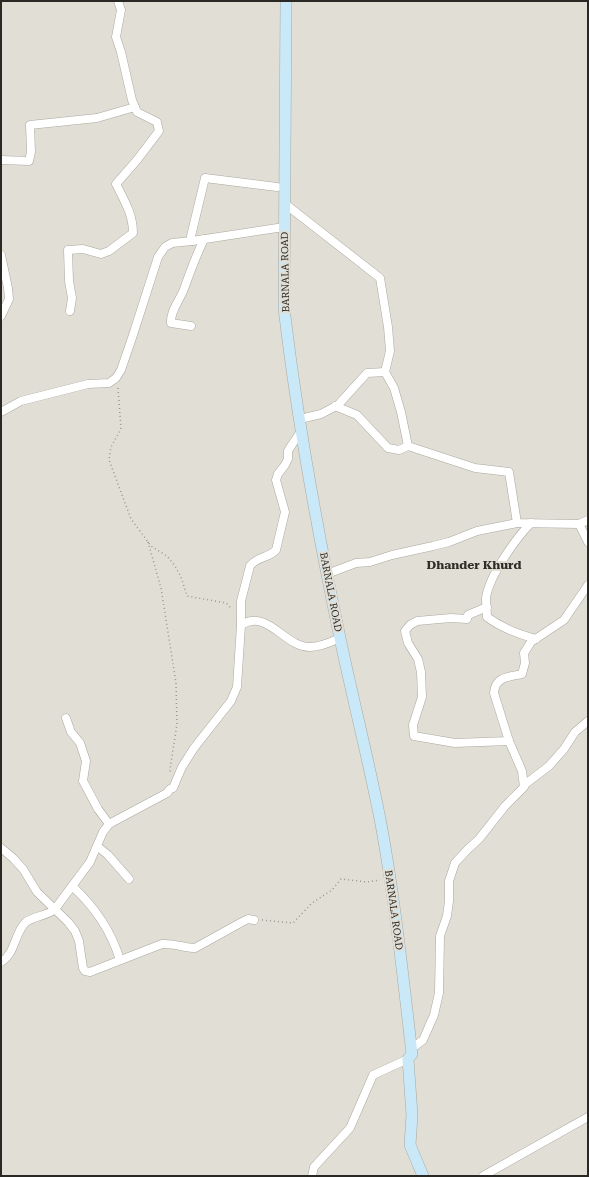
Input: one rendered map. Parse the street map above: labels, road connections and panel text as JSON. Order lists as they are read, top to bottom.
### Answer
{
  "streets": {
    "main road": ["BARNALA ROAD"]
  },
  "districts": ["Dhander Khurd"]
}
